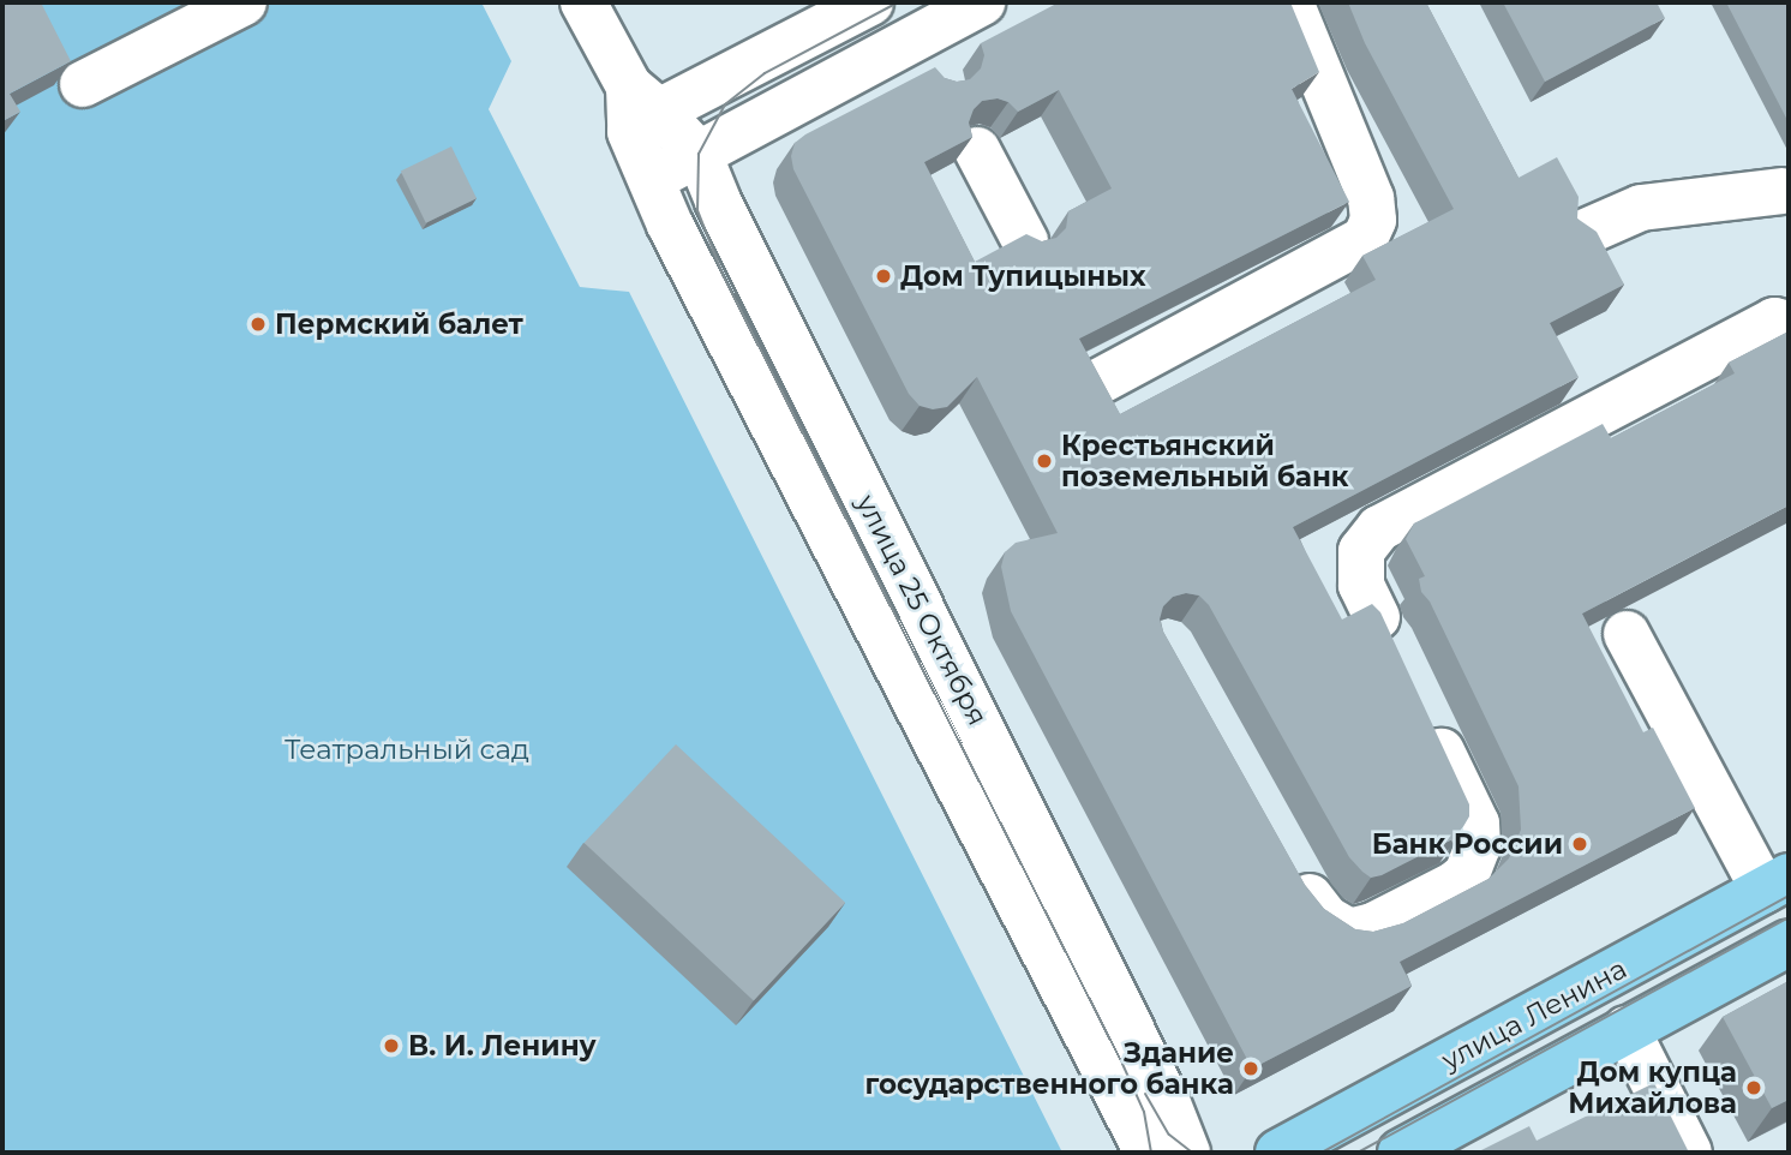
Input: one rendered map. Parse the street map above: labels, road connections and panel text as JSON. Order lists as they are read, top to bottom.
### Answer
{
  "streets": {
    "main road": ["улица Ленина"],
    "street": ["улица 25 Октября"]
  },
  "parks": ["Театральный сад"],
  "places": [
    "Дом Тупицыных",
    "Пермский балет",
    "Крестьянский поземельный банк",
    "Банк России",
    "В. И. Ленину",
    "Здание государственного банка",
    "Дом купца Михайлова"
  ]
}
